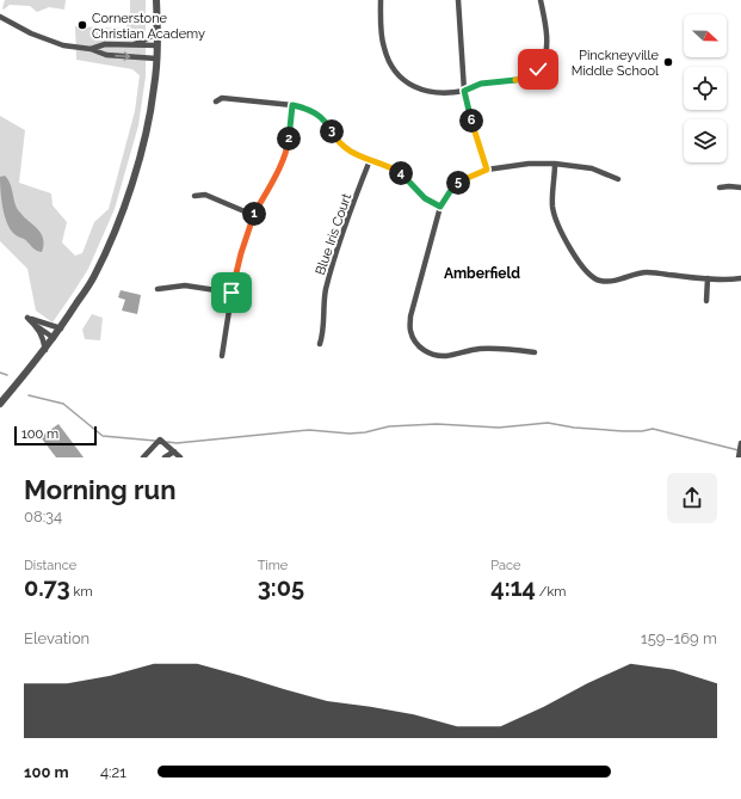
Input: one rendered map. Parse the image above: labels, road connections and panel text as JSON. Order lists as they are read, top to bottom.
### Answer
{
  "streets": {
    "street": ["Blue Iris Court"]
  },
  "districts": ["Amberfield"],
  "places": ["Cornerstone Christian Academy", "Pinckneyville Middle School"],
  "scale_bar": "100 m",
  "north": "right",
  "page": {
    "pins": [
      "6",
      "3",
      "2",
      "4",
      "5",
      "1"
    ],
    "scale": "100 m",
    "heading": ["Morning run", "08:34"],
    "stats": [
      ["Distance", "0.73 km"],
      ["Time", "3:05"],
      ["Pace", "4:14 /km"]
    ],
    "chart": ["Elevation", "159–169 m"],
    "list": [
      {
        "name": "100 m",
        "note": "4:21"
      }
    ]
  }
}
